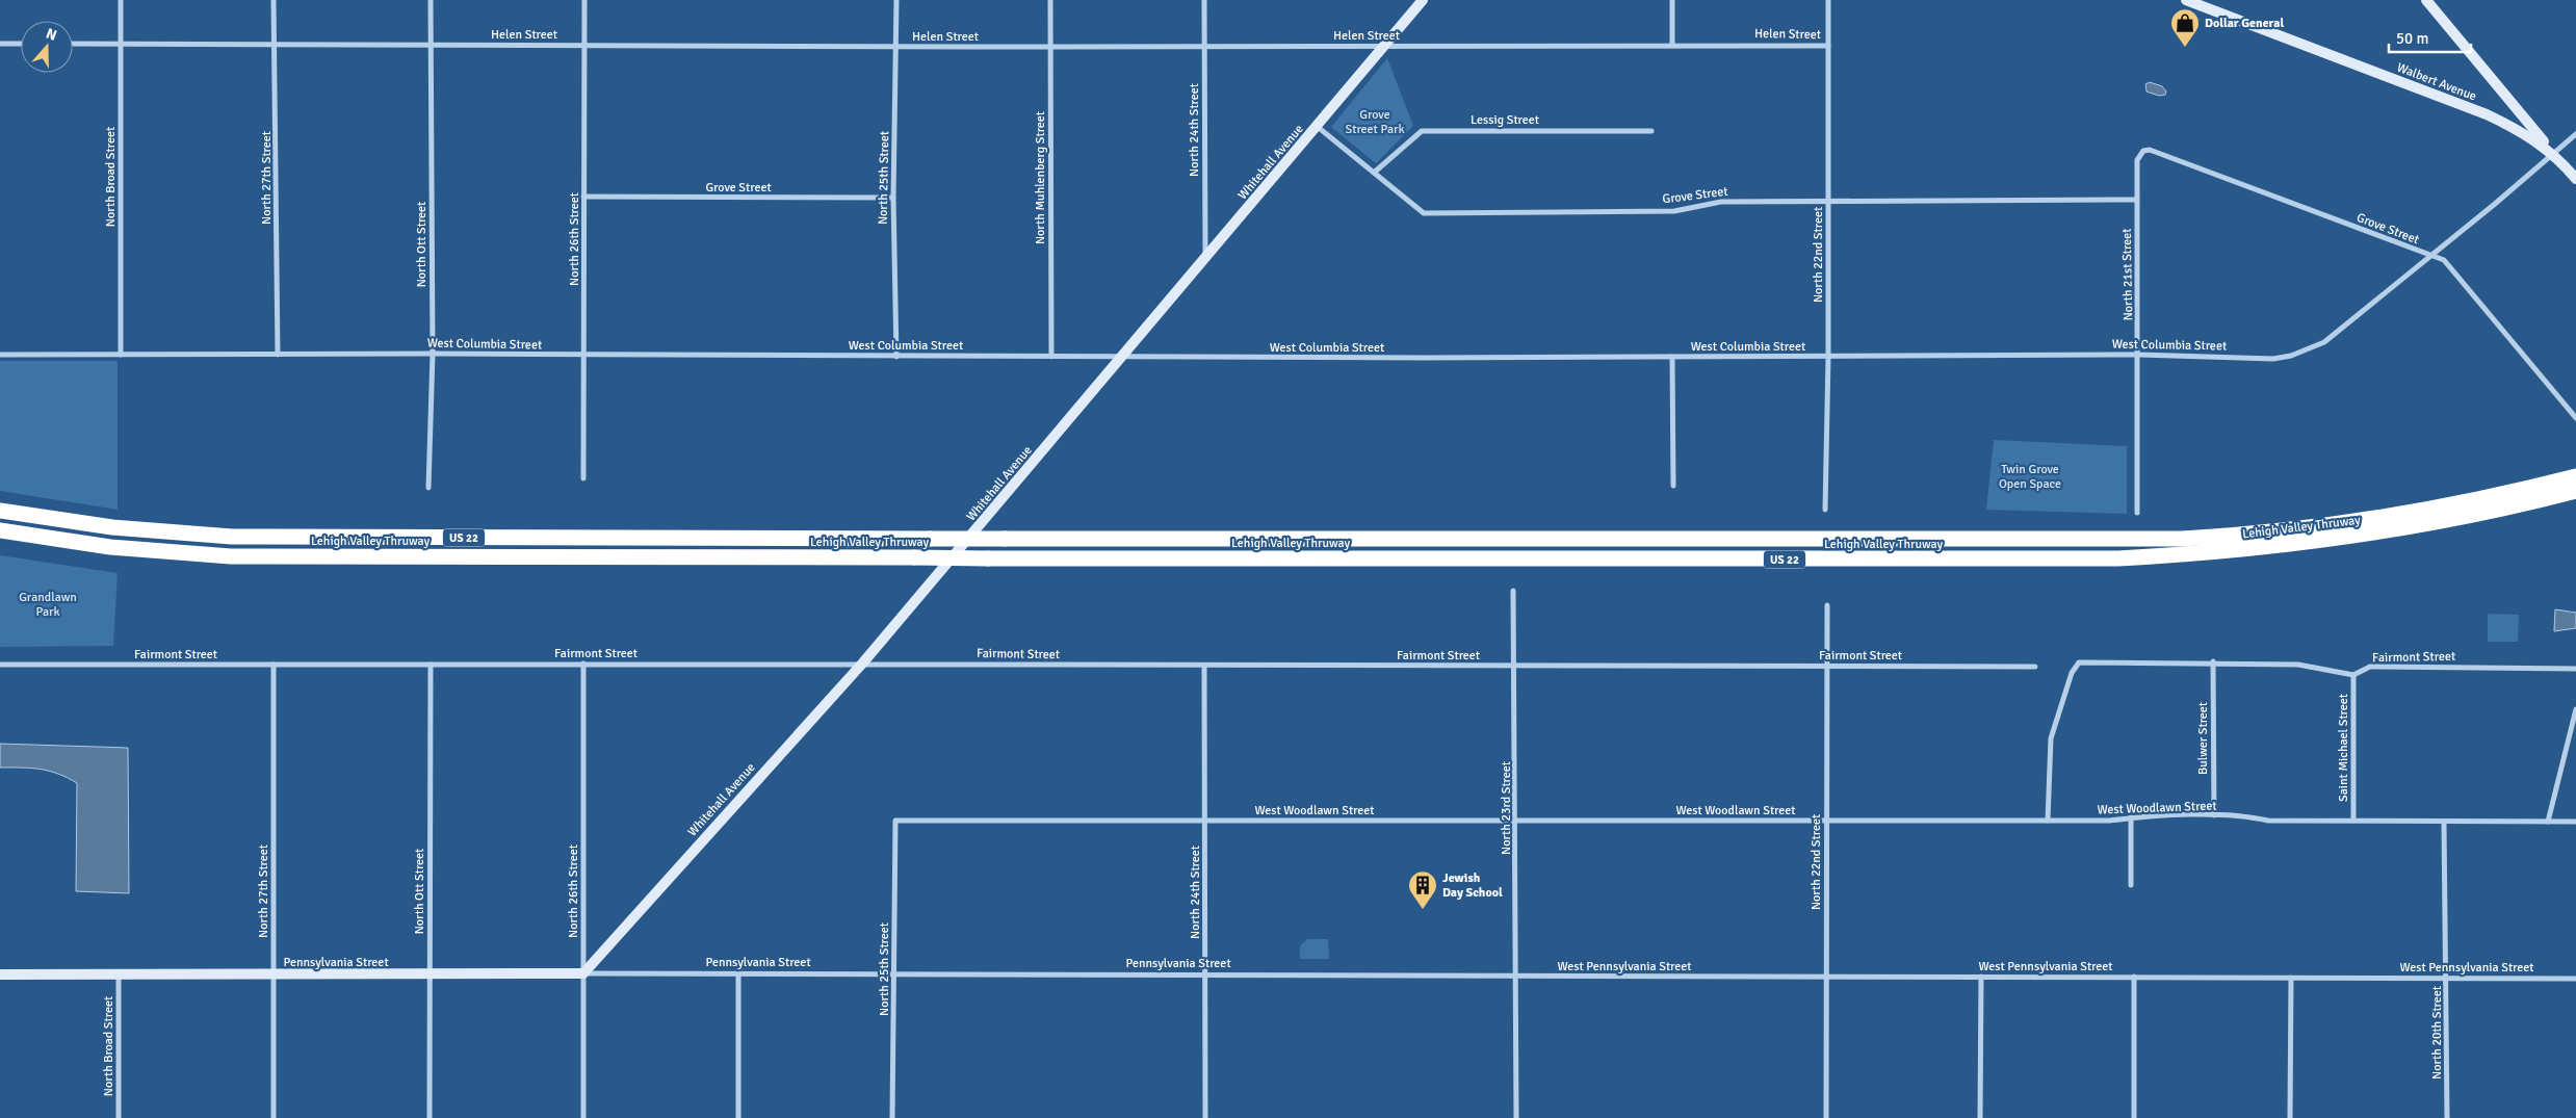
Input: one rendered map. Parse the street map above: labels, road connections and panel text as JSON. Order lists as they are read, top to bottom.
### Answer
{
  "streets": {
    "highway": ["Lehigh Valley Thruway", "US 22"],
    "street": [
      "Helen Street",
      "Walbert Avenue",
      "Lessig Street",
      "North 24th Street",
      "Whitehall Avenue",
      "North Broad Street",
      "North 27th Street",
      "North 25th Street",
      "North Muhlenberg Street",
      "Grove Street",
      "North 26th Street",
      "North Ott Street",
      "North 22nd Street",
      "North 21st Street",
      "West Columbia Street",
      "Fairmont Street",
      "Bulwer Street",
      "Saint Michael Street",
      "North 23rd Street",
      "West Woodlawn Street",
      "Pennsylvania Street",
      "West Pennsylvania Street",
      "North 20th Street"
    ]
  },
  "crossings": [
    ["Helen Street", "North 24th Street"],
    ["Helen Street", "Whitehall Avenue"],
    ["Helen Street", "North Broad Street"],
    ["Helen Street", "North 27th Street"],
    ["Helen Street", "North 25th Street"],
    ["Helen Street", "North Muhlenberg Street"],
    ["Helen Street", "North 26th Street"],
    ["Helen Street", "North Ott Street"],
    ["Helen Street", "North 22nd Street"],
    ["Walbert Avenue", "West Columbia Street"],
    ["Lessig Street", "Grove Street"],
    ["North 24th Street", "Whitehall Avenue"],
    ["North 24th Street", "Fairmont Street"],
    ["North 24th Street", "West Woodlawn Street"],
    ["North 24th Street", "Pennsylvania Street"],
    ["Whitehall Avenue", "Grove Street"],
    ["Whitehall Avenue", "North 26th Street"],
    ["Whitehall Avenue", "West Columbia Street"],
    ["Whitehall Avenue", "Fairmont Street"],
    ["Whitehall Avenue", "Pennsylvania Street"],
    ["North Broad Street", "West Columbia Street"],
    ["North Broad Street", "Pennsylvania Street"],
    ["North 27th Street", "West Columbia Street"],
    ["North 27th Street", "Fairmont Street"],
    ["North 27th Street", "Pennsylvania Street"],
    ["North 25th Street", "Grove Street"],
    ["North 25th Street", "West Columbia Street"],
    ["North 25th Street", "West Woodlawn Street"],
    ["North 25th Street", "Pennsylvania Street"],
    ["North Muhlenberg Street", "West Columbia Street"],
    ["Grove Street", "North 26th Street"],
    ["Grove Street", "North 22nd Street"],
    ["Grove Street", "North 21st Street"],
    ["Grove Street", "West Columbia Street"],
    ["North 26th Street", "West Columbia Street"],
    ["North 26th Street", "Fairmont Street"],
    ["North 26th Street", "Pennsylvania Street"],
    ["North Ott Street", "West Columbia Street"],
    ["North Ott Street", "Fairmont Street"],
    ["North Ott Street", "Pennsylvania Street"],
    ["North 22nd Street", "West Columbia Street"],
    ["North 22nd Street", "Fairmont Street"],
    ["North 22nd Street", "West Woodlawn Street"],
    ["North 22nd Street", "West Pennsylvania Street"],
    ["North 21st Street", "West Columbia Street"],
    ["Fairmont Street", "Bulwer Street"],
    ["Fairmont Street", "Saint Michael Street"],
    ["Fairmont Street", "North 23rd Street"],
    ["Fairmont Street", "West Woodlawn Street"],
    ["Bulwer Street", "West Woodlawn Street"],
    ["Saint Michael Street", "West Woodlawn Street"],
    ["North 23rd Street", "West Woodlawn Street"],
    ["North 23rd Street", "Pennsylvania Street"],
    ["North 23rd Street", "West Pennsylvania Street"],
    ["West Woodlawn Street", "North 20th Street"],
    ["Pennsylvania Street", "West Pennsylvania Street"],
    ["West Pennsylvania Street", "North 20th Street"]
  ],
  "parks": ["Grove Street Park", "Twin Grove Open Space", "Grandlawn Park"],
  "places": {
    "shop": ["Dollar General"],
    "building": ["Jewish Day School"]
  },
  "scale_bar": "50 m",
  "north": "top"
}
